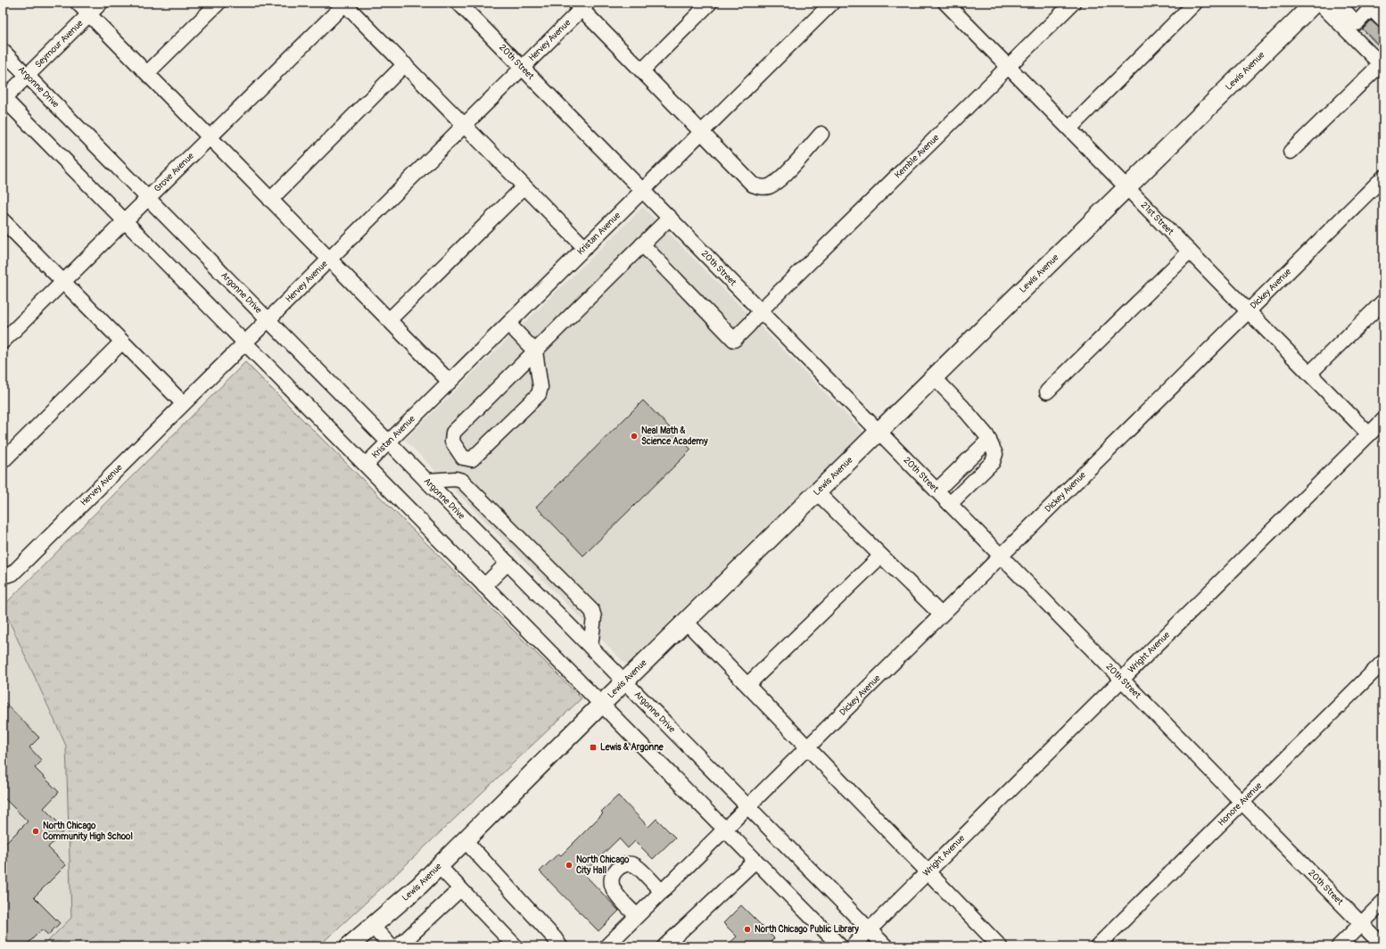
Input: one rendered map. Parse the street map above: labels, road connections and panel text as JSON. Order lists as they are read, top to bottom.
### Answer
{
  "streets": {
    "main road": ["Lewis Avenue"],
    "street": [
      "Hervey Avenue",
      "Seymour Avenue",
      "20th Street",
      "Argonne Drive",
      "Kemble Avenue",
      "Grove Avenue",
      "21st Street",
      "Kristan Avenue",
      "Dickey Avenue",
      "Wright Avenue",
      "Honore Avenue"
    ]
  },
  "crossings": [
    ["Hervey Avenue", "20th Street"],
    ["Hervey Avenue", "Argonne Drive"],
    ["Seymour Avenue", "Argonne Drive"],
    ["20th Street", "Lewis Avenue"],
    ["20th Street", "Kemble Avenue"],
    ["20th Street", "Kristan Avenue"],
    ["20th Street", "Dickey Avenue"],
    ["20th Street", "Wright Avenue"],
    ["20th Street", "Honore Avenue"],
    ["Lewis Avenue", "Argonne Drive"],
    ["Lewis Avenue", "21st Street"],
    ["Argonne Drive", "Grove Avenue"],
    ["Argonne Drive", "Kristan Avenue"],
    ["Argonne Drive", "Dickey Avenue"],
    ["Argonne Drive", "Wright Avenue"],
    ["Kemble Avenue", "21st Street"],
    ["21st Street", "Dickey Avenue"],
    ["21st Street", "Wright Avenue"]
  ],
  "places": {
    "other": [
      "Neal Math & Science Academy",
      "North Chicago Community High School",
      "North Chicago City Hall",
      "North Chicago Public Library"
    ],
    "transit": ["Lewis & Argonne"]
  }
}
